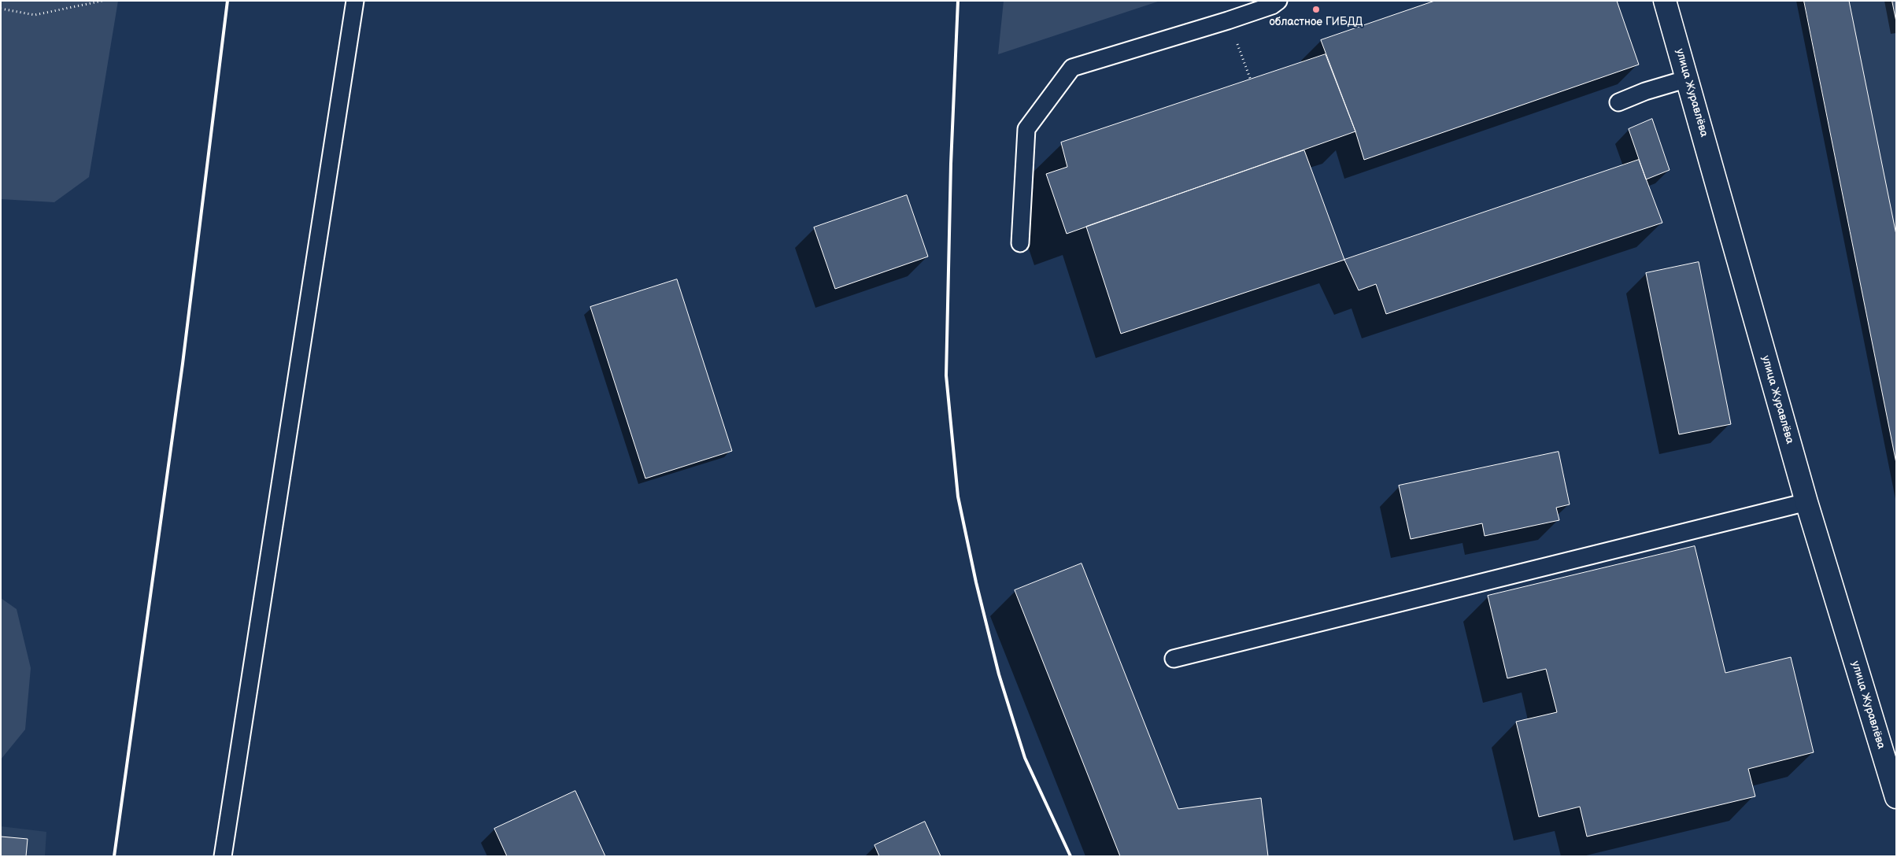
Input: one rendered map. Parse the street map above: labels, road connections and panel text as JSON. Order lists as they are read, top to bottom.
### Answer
{
  "streets": {
    "street": ["улица Журавлёва"]
  },
  "places": ["областное ГИБДД"]
}
